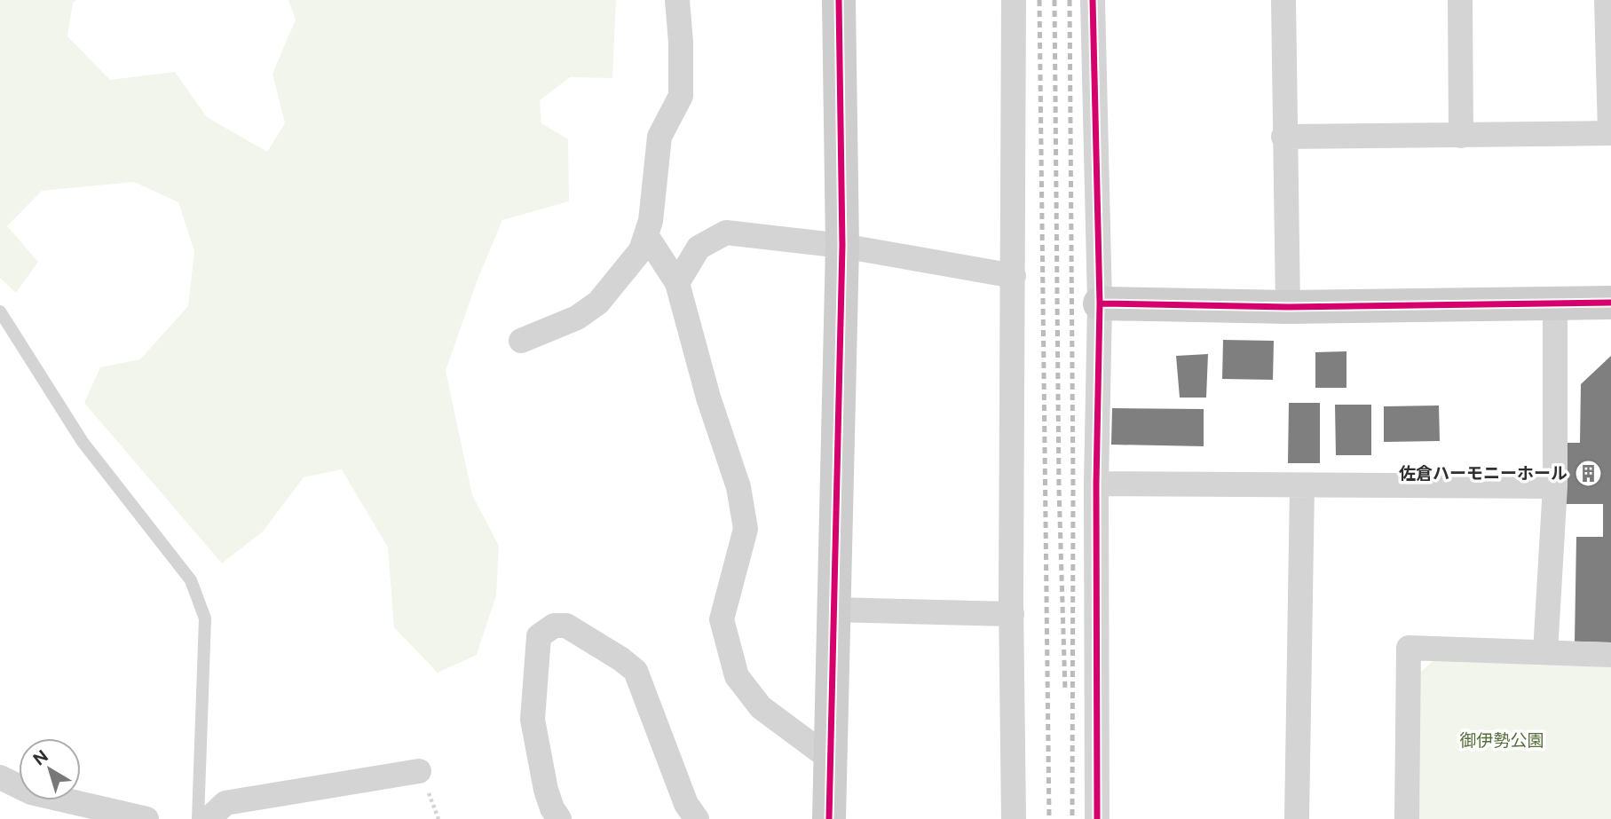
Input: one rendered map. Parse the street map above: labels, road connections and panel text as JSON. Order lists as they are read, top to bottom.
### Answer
{
  "parks": ["御伊勢公園"],
  "places": {
    "building": ["佐倉ハーモニーホール"]
  },
  "north": "top left"
}
